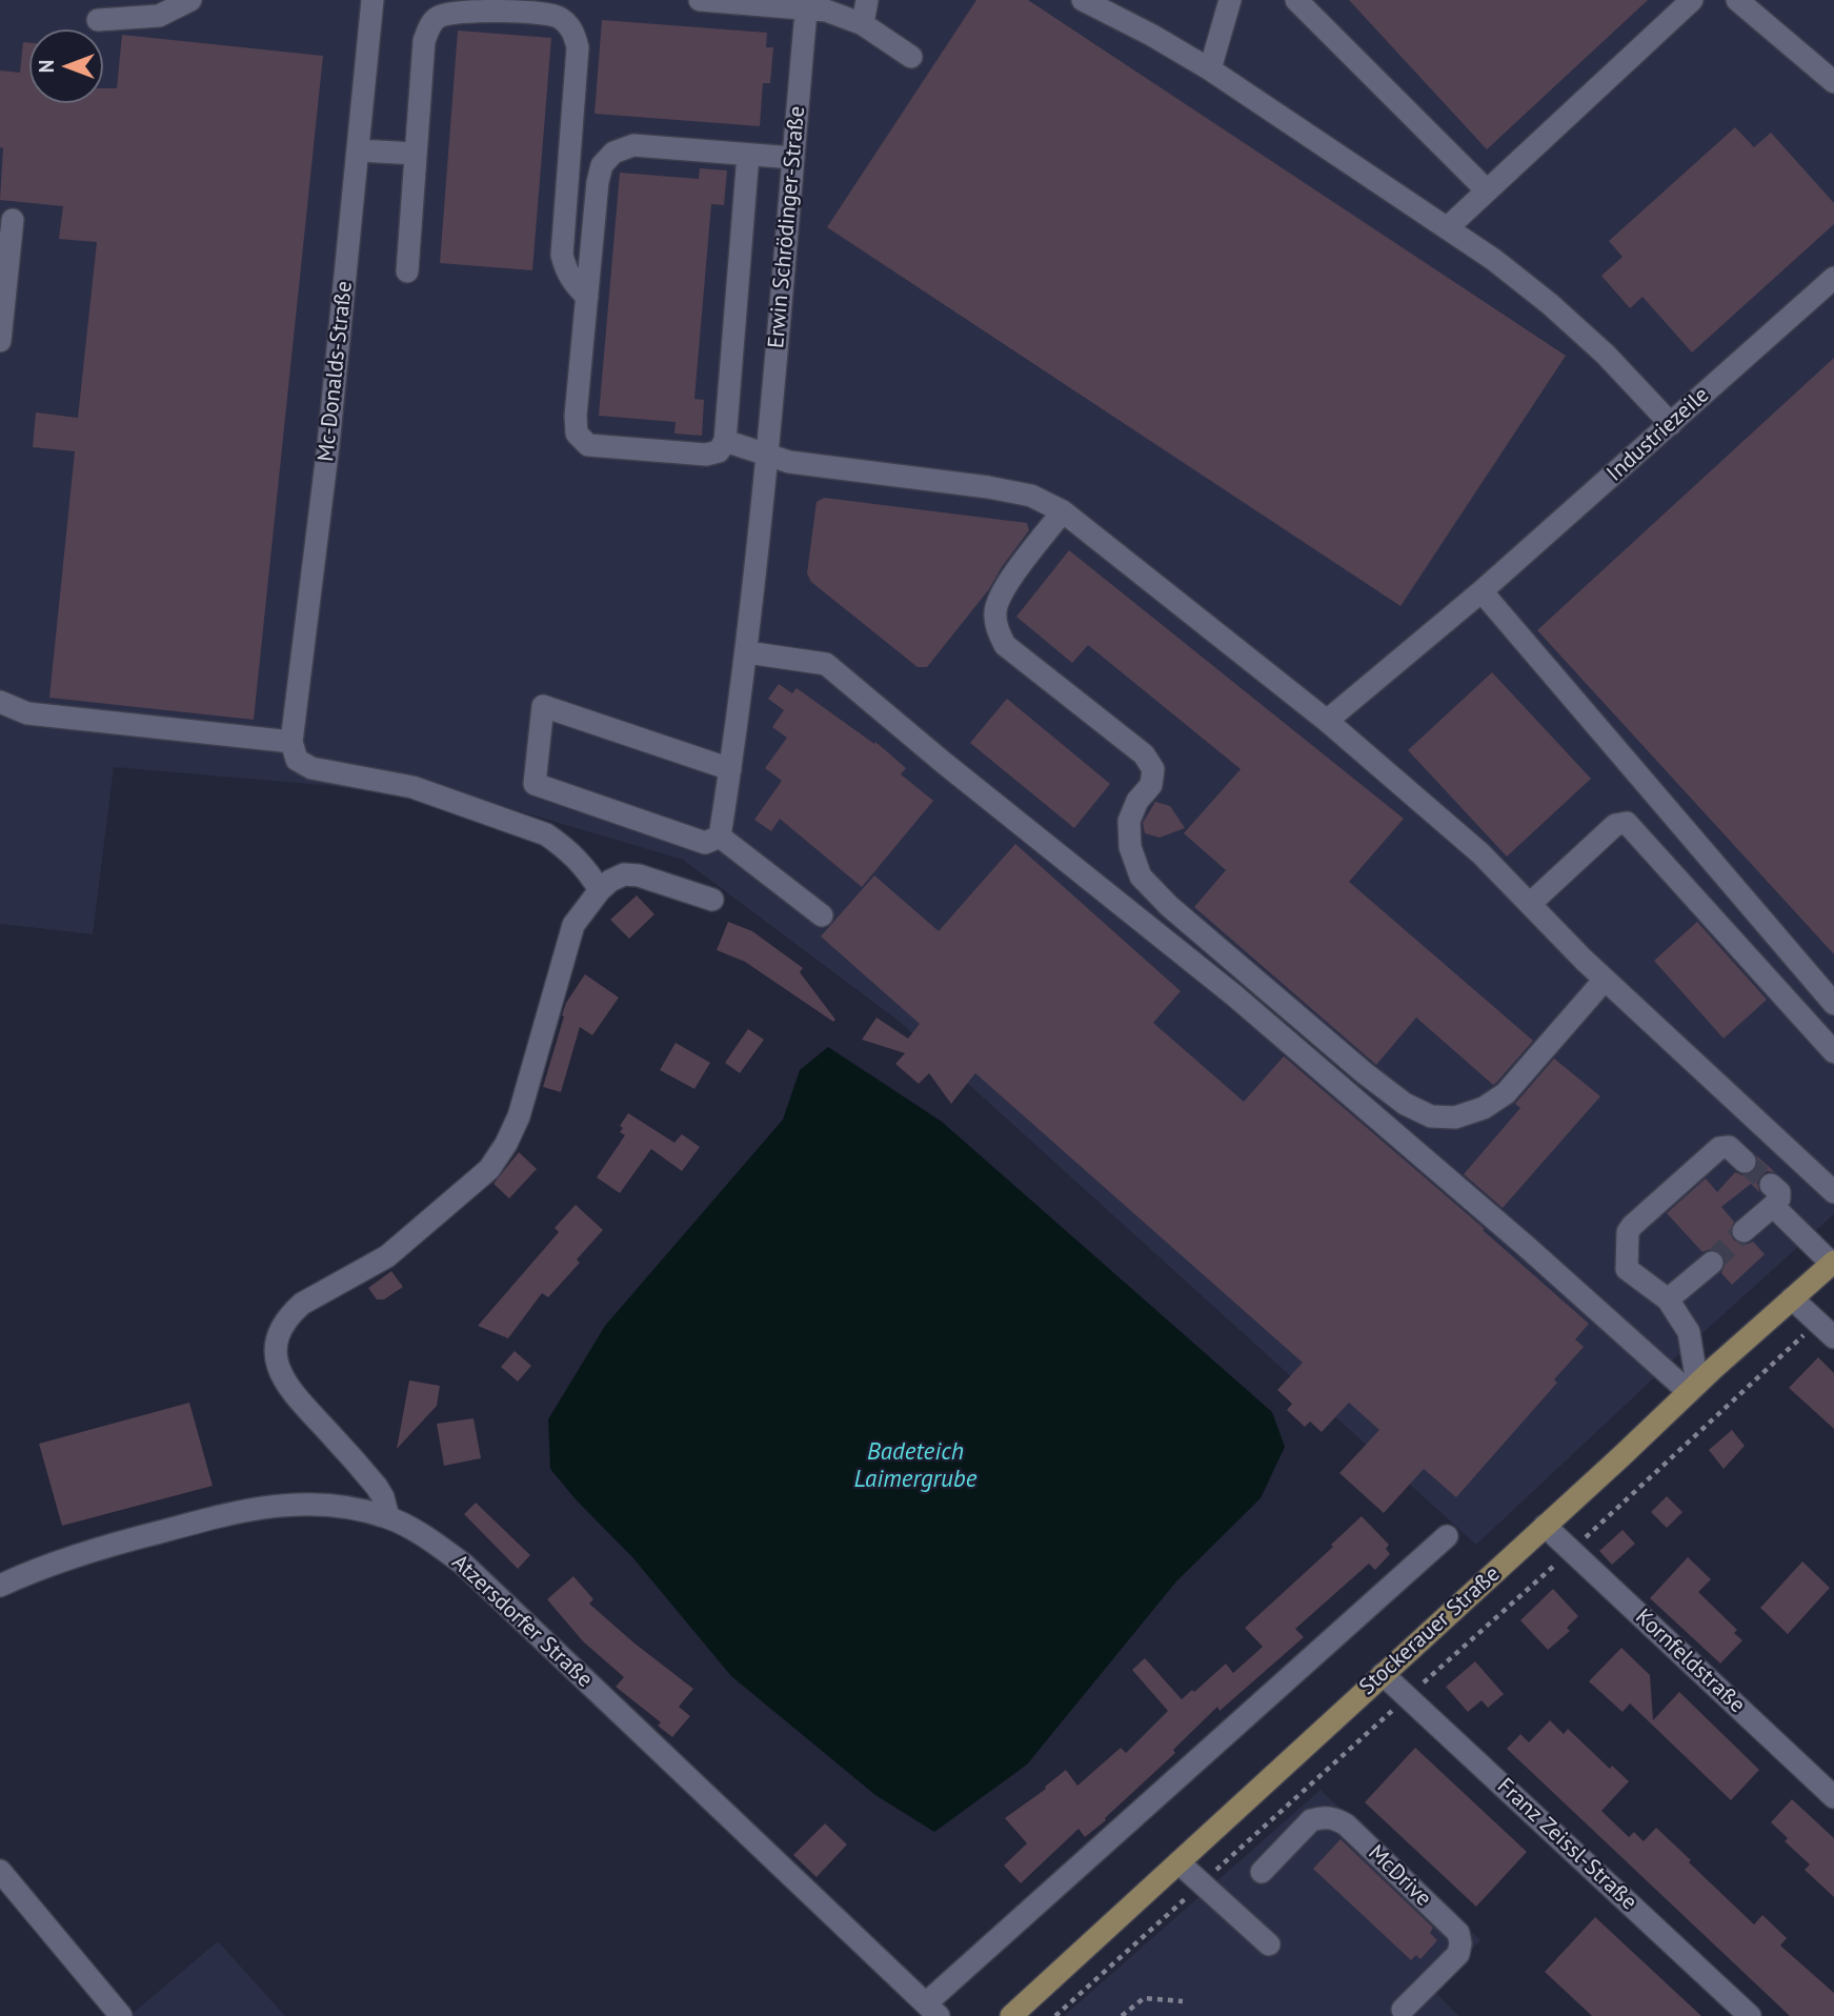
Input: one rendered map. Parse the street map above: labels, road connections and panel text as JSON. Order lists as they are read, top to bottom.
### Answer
{
  "streets": {
    "main road": ["Stockerauer Straße"],
    "street": [
      "Erwin Schrödinger-Straße",
      "Mc-Donalds-Straße",
      "Industriezeile",
      "Atzersdorfer Straße",
      "Kornfeldstraße",
      "Franz Zeissl-Straße",
      "McDrive"
    ]
  },
  "crossings": [
    ["Stockerauer Straße", "Kornfeldstraße"],
    ["Stockerauer Straße", "Franz Zeissl-Straße"]
  ],
  "water": ["Badeteich Laimergrube"],
  "north": "left"
}
